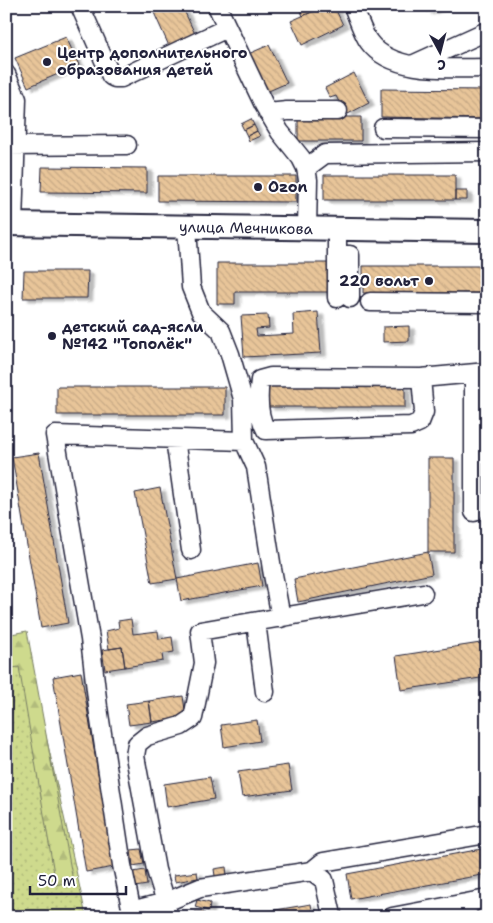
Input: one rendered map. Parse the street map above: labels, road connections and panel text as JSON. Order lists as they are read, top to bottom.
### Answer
{
  "streets": {
    "main road": ["улица Мечникова"]
  },
  "places": [
    "Центр дополнительного образования детей",
    "Ozon",
    "220 вольт",
    "детский сад-ясли №142 \"Тополёк\""
  ],
  "scale_bar": "50 m",
  "north": "bottom"
}
